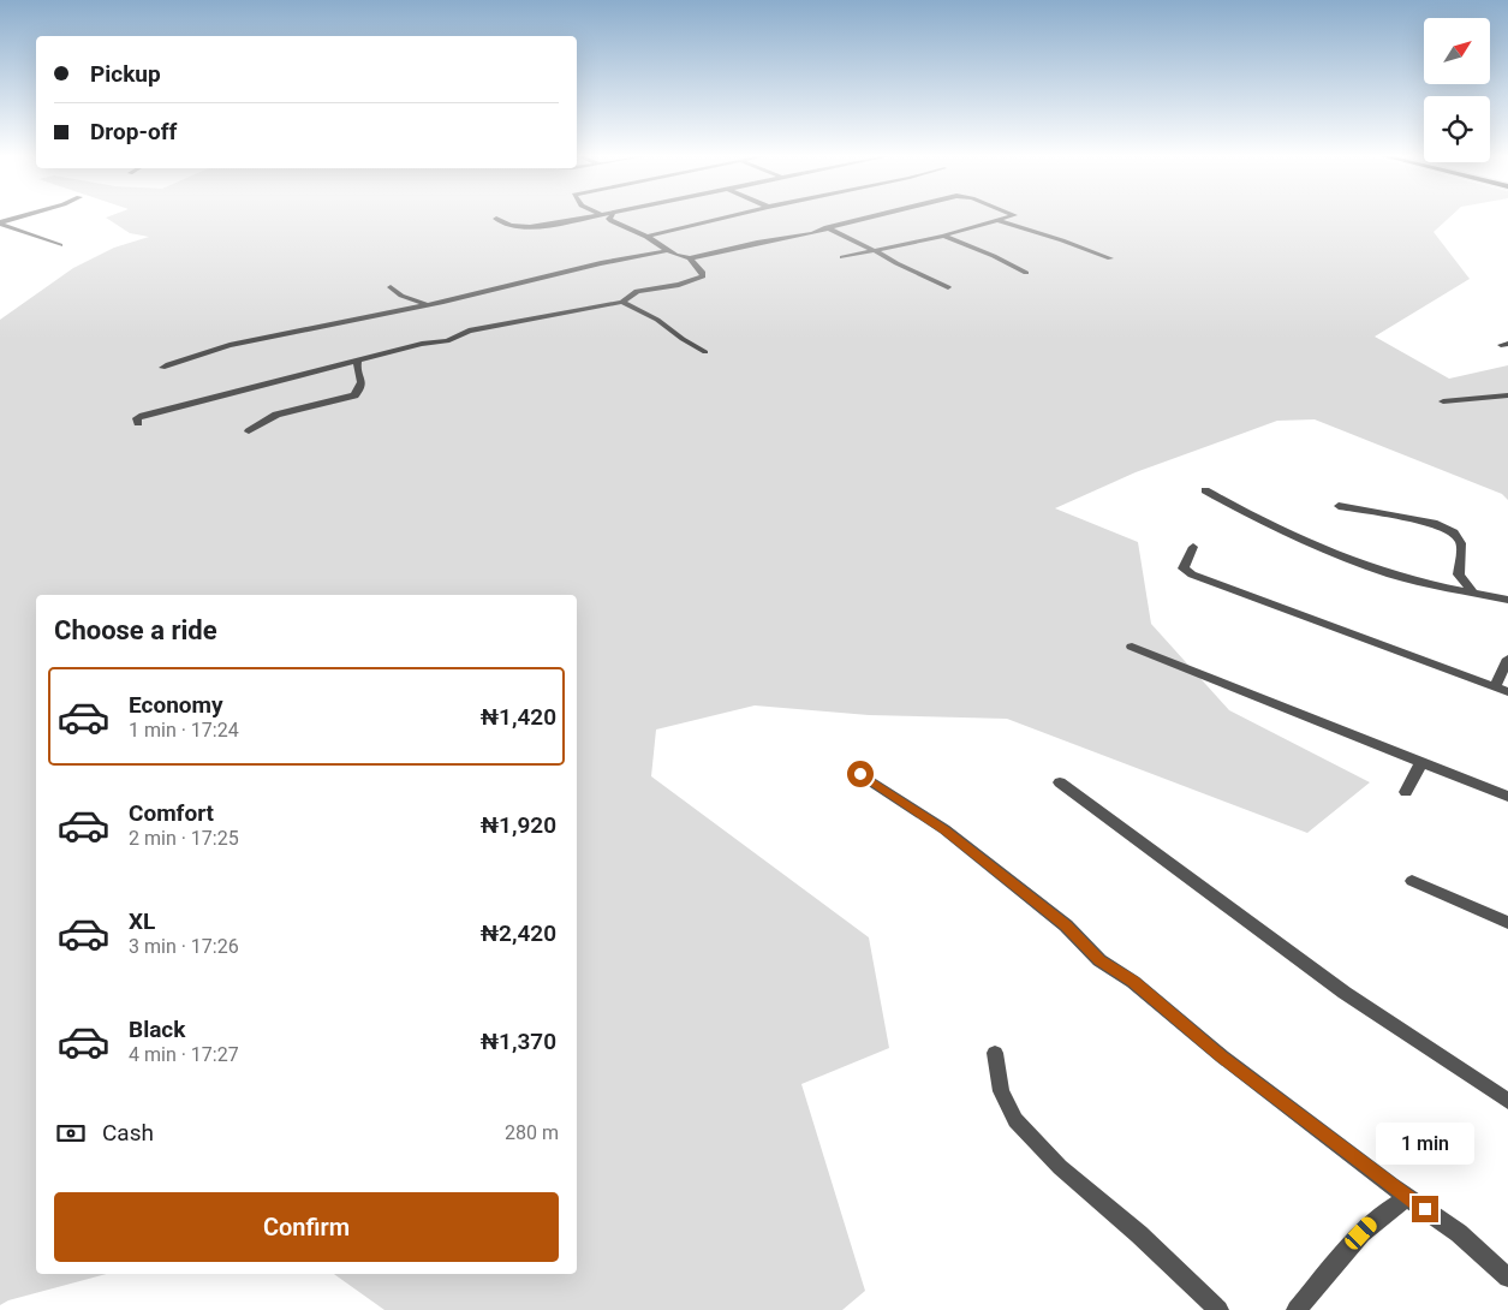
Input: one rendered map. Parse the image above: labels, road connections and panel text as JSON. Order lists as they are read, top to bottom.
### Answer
{
  "north": "top right",
  "page": {
    "banner": ["Pickup", "Drop-off"],
    "heading": "Choose a ride",
    "list": [
      {
        "name": "Economy",
        "note": "1 min · 17:24",
        "value": "₦1,420"
      },
      {
        "name": "Comfort",
        "note": "2 min · 17:25",
        "value": "₦1,920"
      },
      {
        "name": "XL",
        "note": "3 min · 17:26",
        "value": "₦2,420"
      },
      {
        "name": "Black",
        "note": "4 min · 17:27",
        "value": "₦1,370"
      }
    ],
    "pay": ["Cash", "280 m"],
    "bubble": "1 min",
    "buttons": "Confirm"
  }
}
